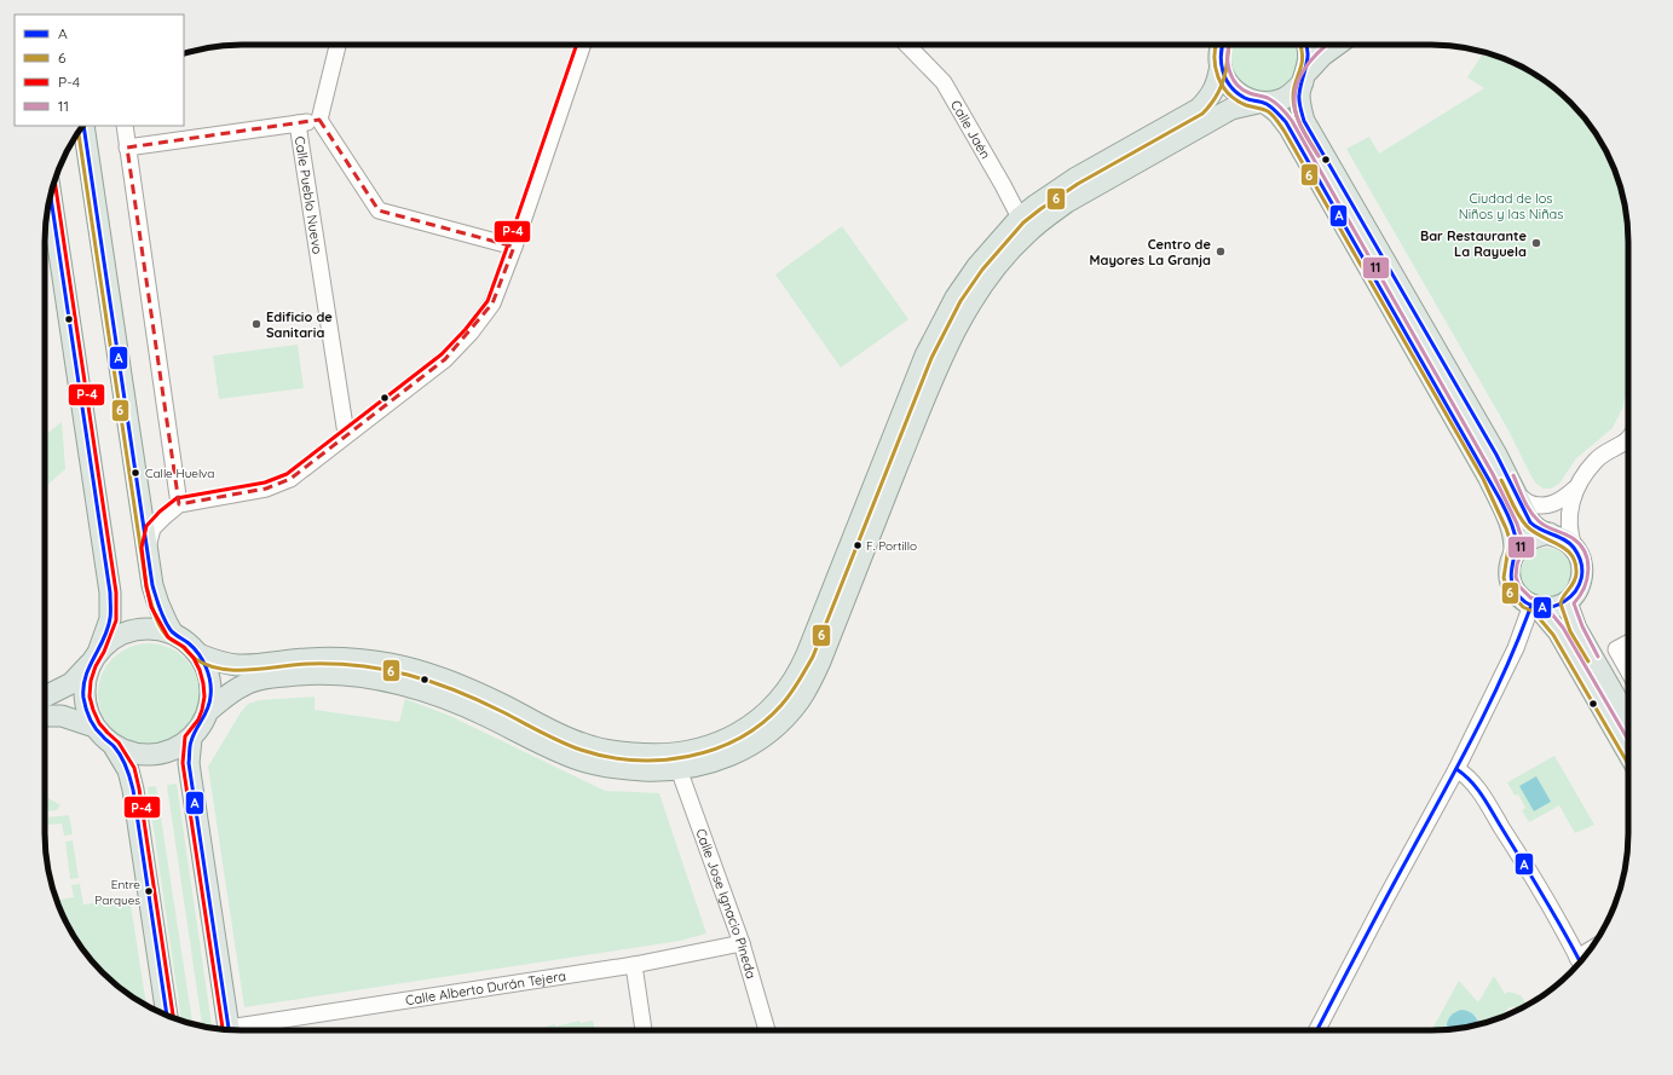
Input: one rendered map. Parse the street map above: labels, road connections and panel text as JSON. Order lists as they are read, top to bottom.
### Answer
{
  "streets": {
    "street": [
      "Calle Jaén",
      "Calle Pueblo Nuevo",
      "Calle Jose Ignacio Pineda",
      "Calle Alberto Durán Tejera"
    ]
  },
  "crossings": [
    ["Calle Jose Ignacio Pineda", "Calle Alberto Durán Tejera"]
  ],
  "parks": ["Ciudad de los Niños y las Niñas"],
  "places": [
    "Bar Restaurante La Rayuela",
    "Centro de Mayores La Granja",
    "Edificio de Sanitaria",
    "Calle Huelva",
    "F. Portillo",
    "Entre Parques"
  ],
  "lines": [
    "transit line A",
    "transit line 6",
    "transit line P-4",
    "transit line 11"
  ],
  "legend": [
    "A",
    "6",
    "P-4",
    "11"
  ]
}
